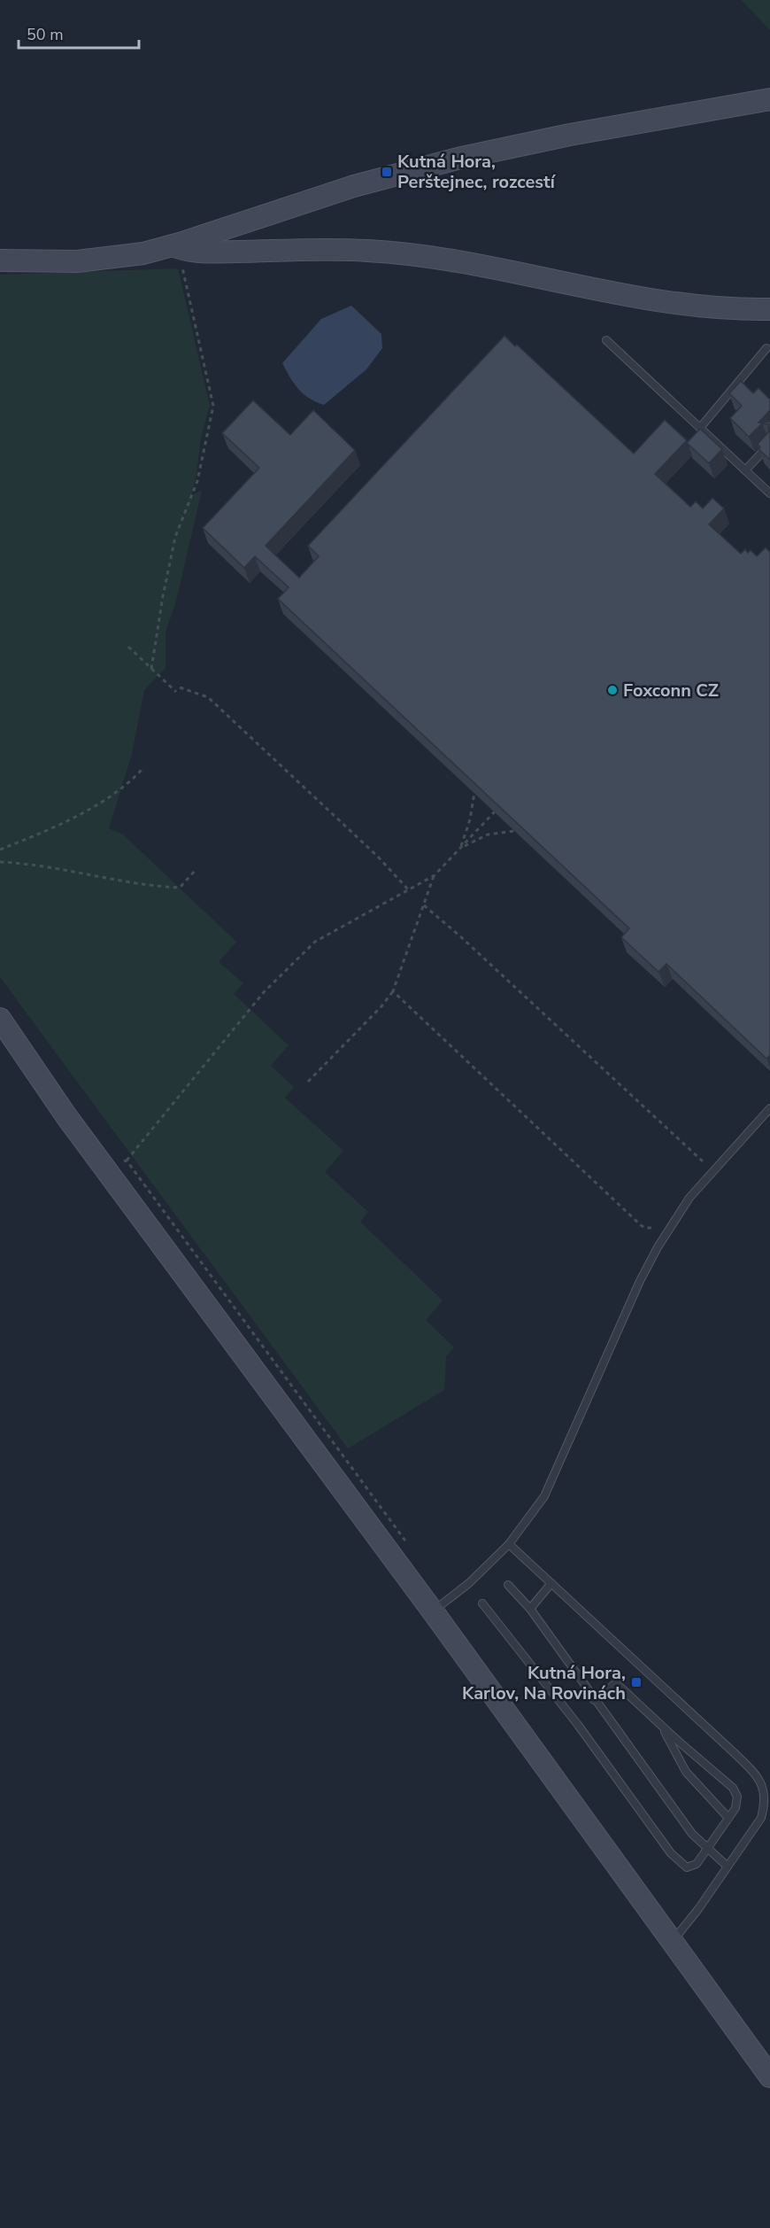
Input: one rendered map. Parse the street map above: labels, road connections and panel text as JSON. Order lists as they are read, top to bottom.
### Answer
{
  "places": {
    "transit": ["Kutná Hora, Perštejnec, rozcestí", "Kutná Hora, Karlov, Na Rovinách"],
    "other": ["Foxconn CZ"]
  },
  "scale_bar": "50 m"
}
